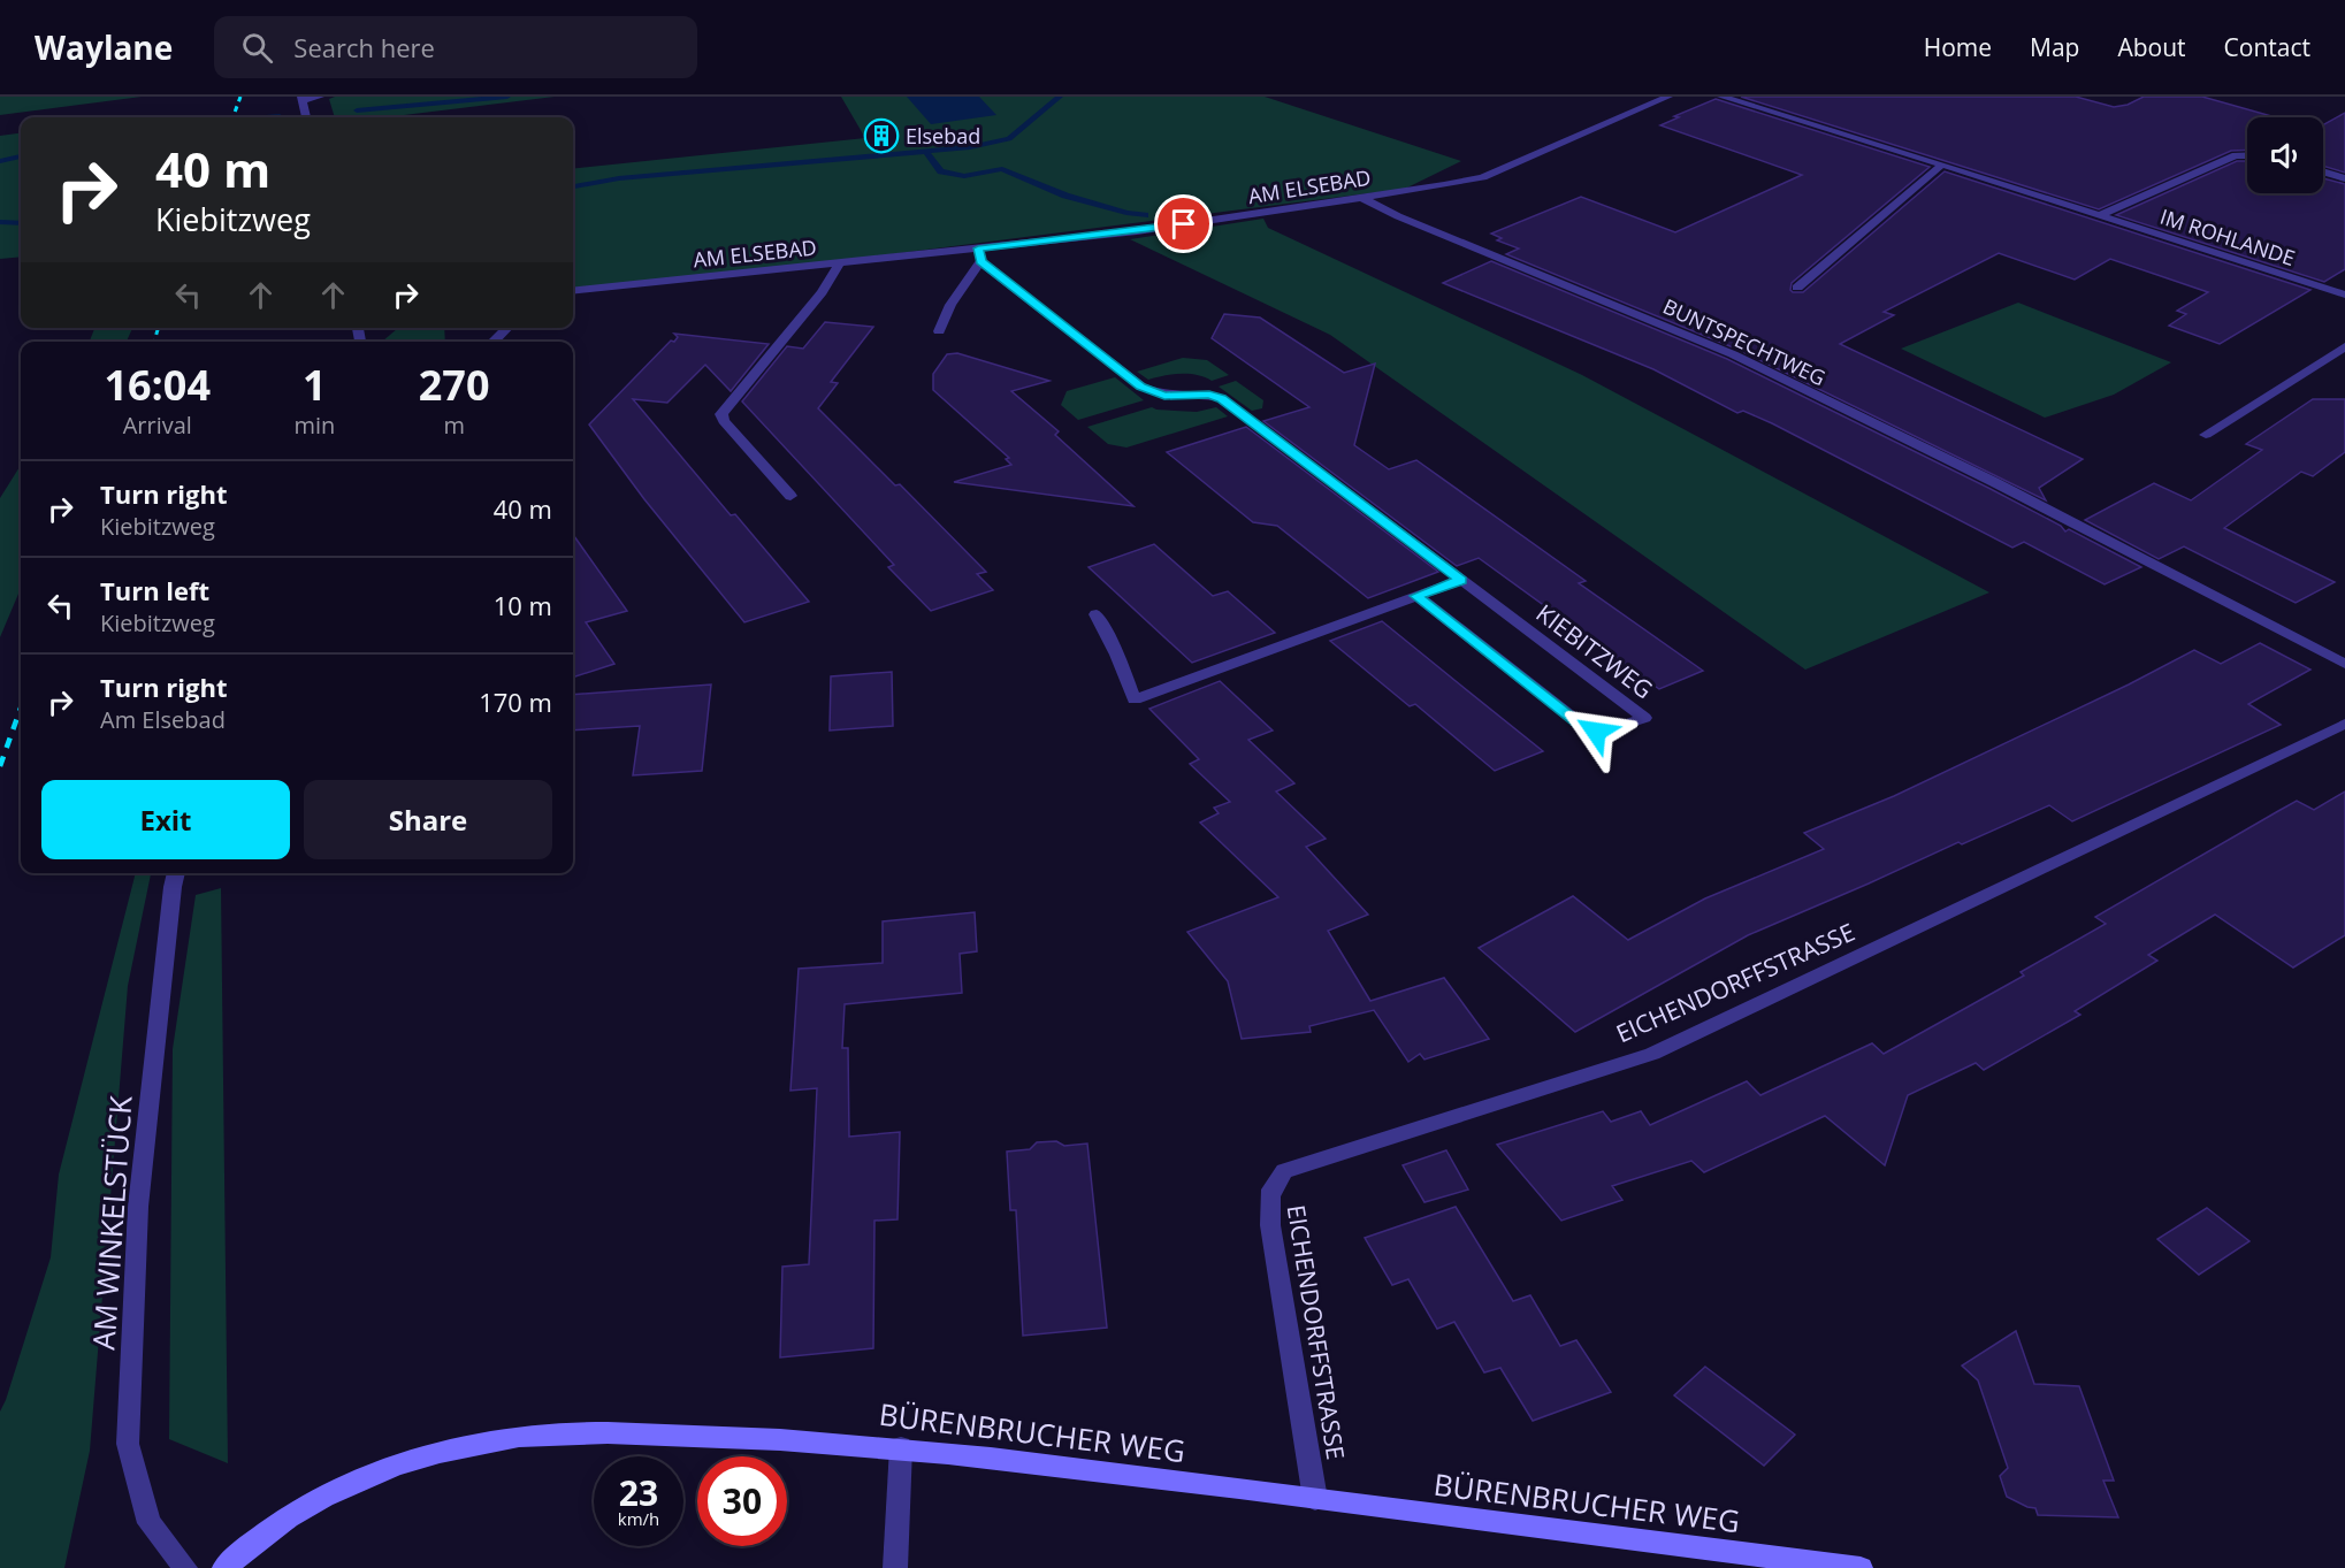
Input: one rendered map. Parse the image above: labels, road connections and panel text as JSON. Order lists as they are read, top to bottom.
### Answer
{
  "streets": {
    "street": [
      "AM ELSEBAD",
      "IM ROHLANDE",
      "BUNTSPECHTWEG",
      "KIEBITZWEG",
      "EICHENDORFFSTRASSE",
      "AM WINKELSTÜCK",
      "BÜRENBRUCHER WEG"
    ]
  },
  "crossings": [
    ["AM ELSEBAD", "BUNTSPECHTWEG"],
    ["AM ELSEBAD", "KIEBITZWEG"],
    ["EICHENDORFFSTRASSE", "BÜRENBRUCHER WEG"]
  ],
  "places": {
    "building": ["Elsebad"]
  },
  "page": {
    "header": "Waylane",
    "search": "Search here",
    "nav": [
      "Home",
      "Map",
      "About",
      "Contact"
    ],
    "turn": ["40 m", "Kiebitzweg"],
    "eta": [
      "16:04",
      "Arrival",
      "1",
      "min",
      "270",
      "m"
    ],
    "list": [
      {
        "name": "Turn right",
        "note": "Kiebitzweg",
        "value": "40 m"
      },
      {
        "name": "Turn left",
        "note": "Kiebitzweg",
        "value": "10 m"
      },
      {
        "name": "Turn right",
        "note": "Am Elsebad",
        "value": "170 m"
      }
    ],
    "buttons": ["Exit", "Share"],
    "speed": "23 km/h",
    "limit": "30"
  }
}
